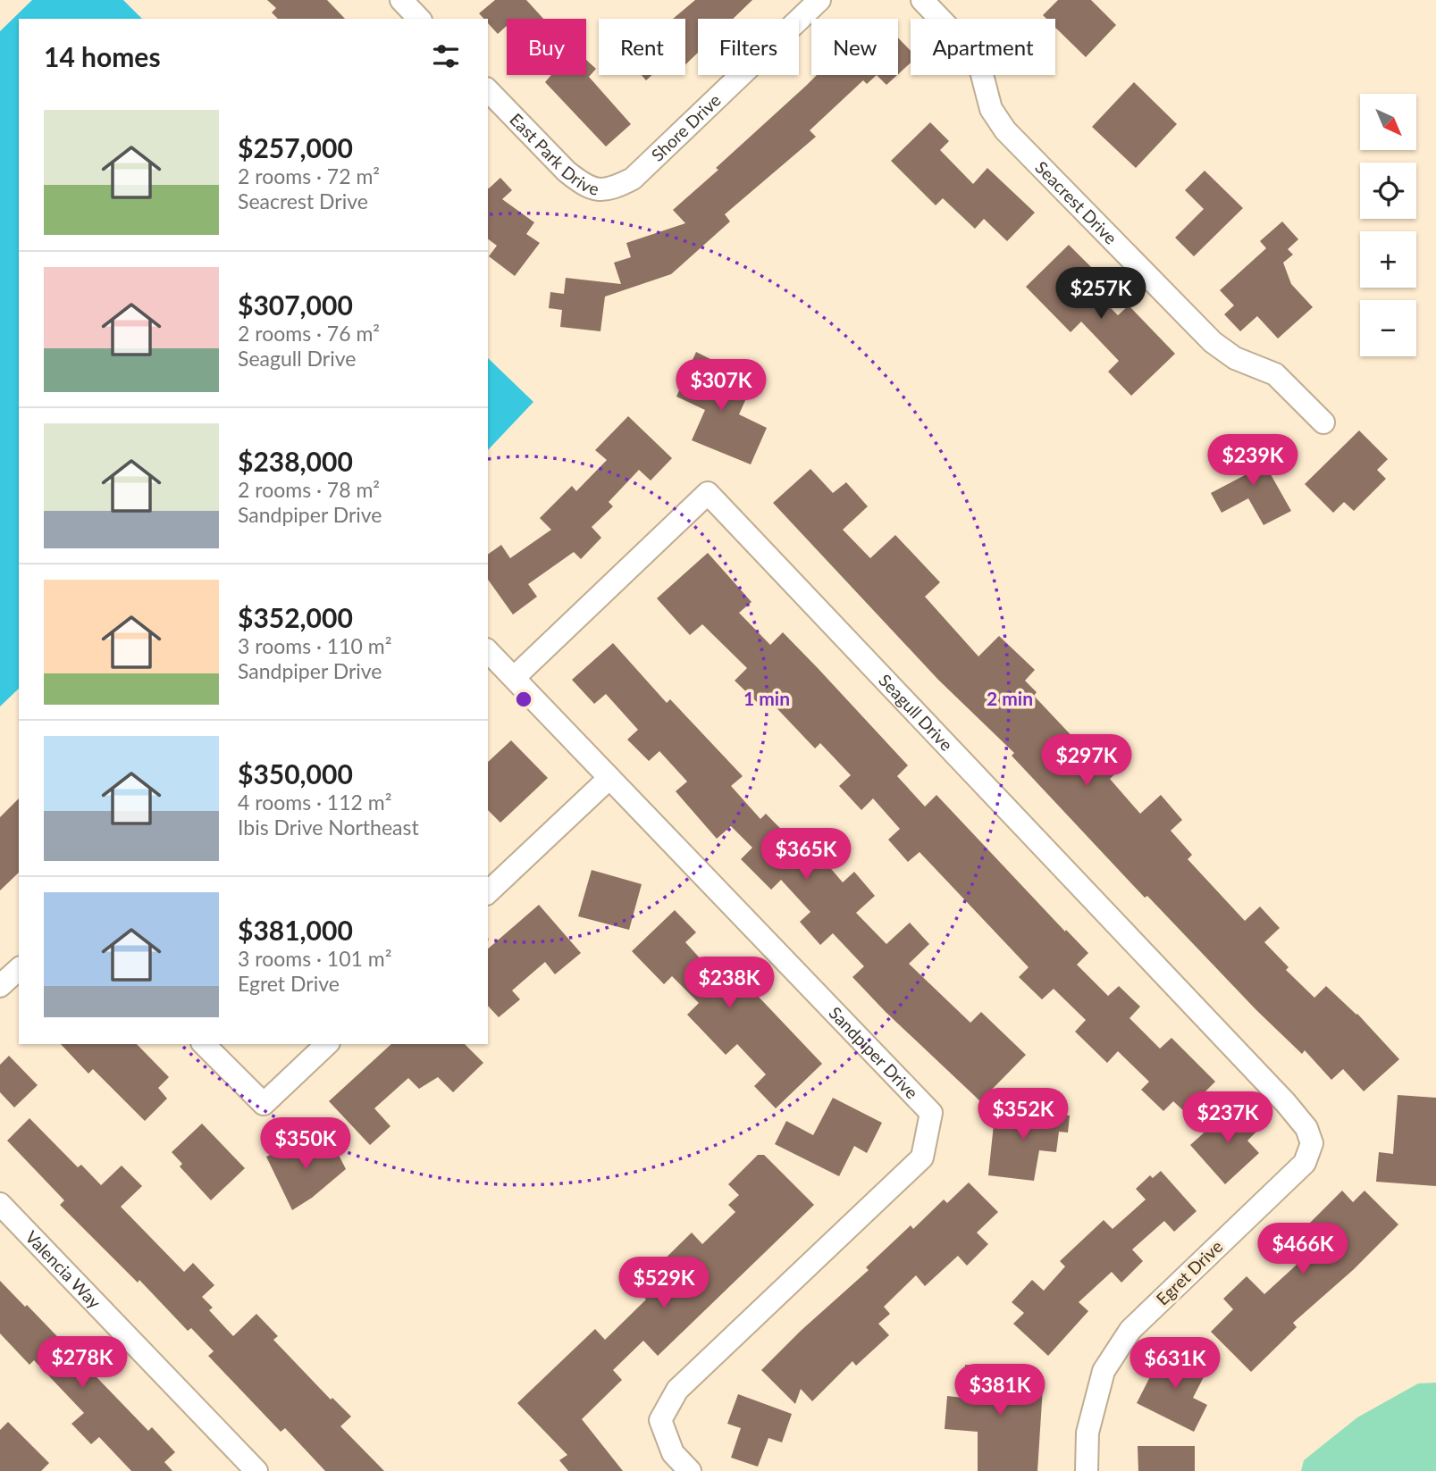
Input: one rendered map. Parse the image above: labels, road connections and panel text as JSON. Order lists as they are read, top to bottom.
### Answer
{
  "streets": {
    "street": [
      "Shore Drive",
      "East Park Drive",
      "Seacrest Drive",
      "Seagull Drive",
      "Sandpiper Drive",
      "Valencia Way",
      "Egret Drive"
    ]
  },
  "crossings": [
    ["Shore Drive", "East Park Drive"],
    ["Seagull Drive", "Sandpiper Drive"],
    ["Seagull Drive", "Egret Drive"]
  ],
  "north": "bottom right",
  "page": {
    "chip": [
      "Buy",
      "Rent",
      "Filters",
      "New",
      "Apartment"
    ],
    "heading": "14 homes",
    "map_buttons": ["+", "−"],
    "list": [
      {
        "name": "$257,000",
        "note": "2 rooms · 72 m² · Seacrest Drive"
      },
      {
        "name": "$307,000",
        "note": "2 rooms · 76 m² · Seagull Drive"
      },
      {
        "name": "$238,000",
        "note": "2 rooms · 78 m² · Sandpiper Drive"
      },
      {
        "name": "$352,000",
        "note": "3 rooms · 110 m² · Sandpiper Drive"
      },
      {
        "name": "$350,000",
        "note": "4 rooms · 112 m² · Ibis Drive Northeast"
      },
      {
        "name": "$381,000",
        "note": "3 rooms · 101 m² · Egret Drive"
      }
    ],
    "price": [
      "$257K",
      "$307K",
      "$239K",
      "$297K",
      "$365K",
      "$238K",
      "$352K",
      "$237K",
      "$350K",
      "$466K",
      "$529K",
      "$278K",
      "$631K",
      "$381K"
    ]
  },
  "rings": ["1 min", "2 min"]
}
